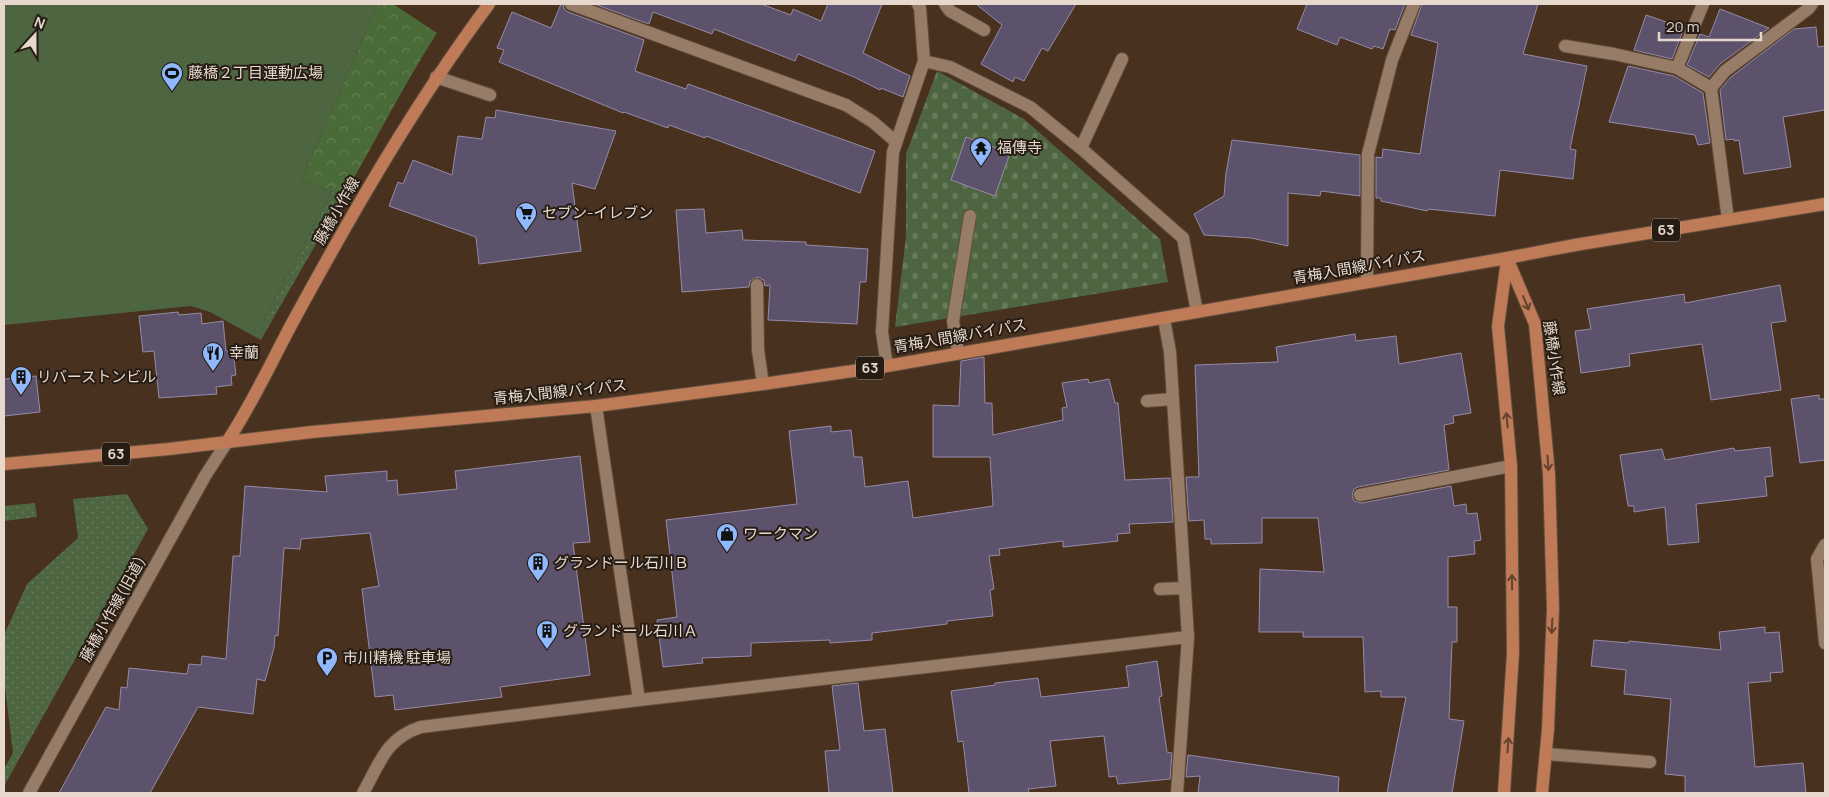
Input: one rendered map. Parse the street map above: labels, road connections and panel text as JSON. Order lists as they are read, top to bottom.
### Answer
{
  "streets": {
    "main road": ["藤橋小作線", "63", "青梅入間線バイパス"],
    "street": ["藤橋小作線(旧道)"]
  },
  "crossings": [
    ["藤橋小作線", "青梅入間線バイパス"],
    ["藤橋小作線", "藤橋小作線(旧道)"],
    ["青梅入間線バイパス", "藤橋小作線(旧道)"]
  ],
  "places": {
    "sports": ["藤橋２丁目運動広場"],
    "temple": ["福傳寺"],
    "supermarket": ["セブン-イレブン"],
    "restaurant": ["幸蘭"],
    "building": ["リバーストンビル", "グランドール石川Ｂ", "グランドール石川Ａ"],
    "shop": ["ワークマン"],
    "parking": ["市川精機 駐車場"]
  },
  "scale_bar": "20 m",
  "north": "top"
}
